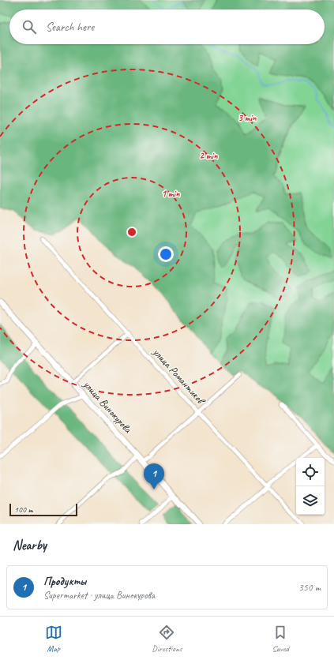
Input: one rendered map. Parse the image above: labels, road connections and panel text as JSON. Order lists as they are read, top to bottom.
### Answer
{
  "streets": {
    "main road": ["улица Винокурова"],
    "street": ["улица Романтиков"]
  },
  "scale_bar": "100 m",
  "page": {
    "search": "Search here",
    "pins": "1",
    "scale": "100 m",
    "heading": "Nearby",
    "list": [
      {
        "mark": "1",
        "name": "Продукты",
        "note": "Supermarket · улица Винокурова",
        "value": "350 m"
      }
    ],
    "nav": ["Map", "Directions", "Saved"]
  },
  "rings": ["3 min", "2 min", "1 min"]
}
